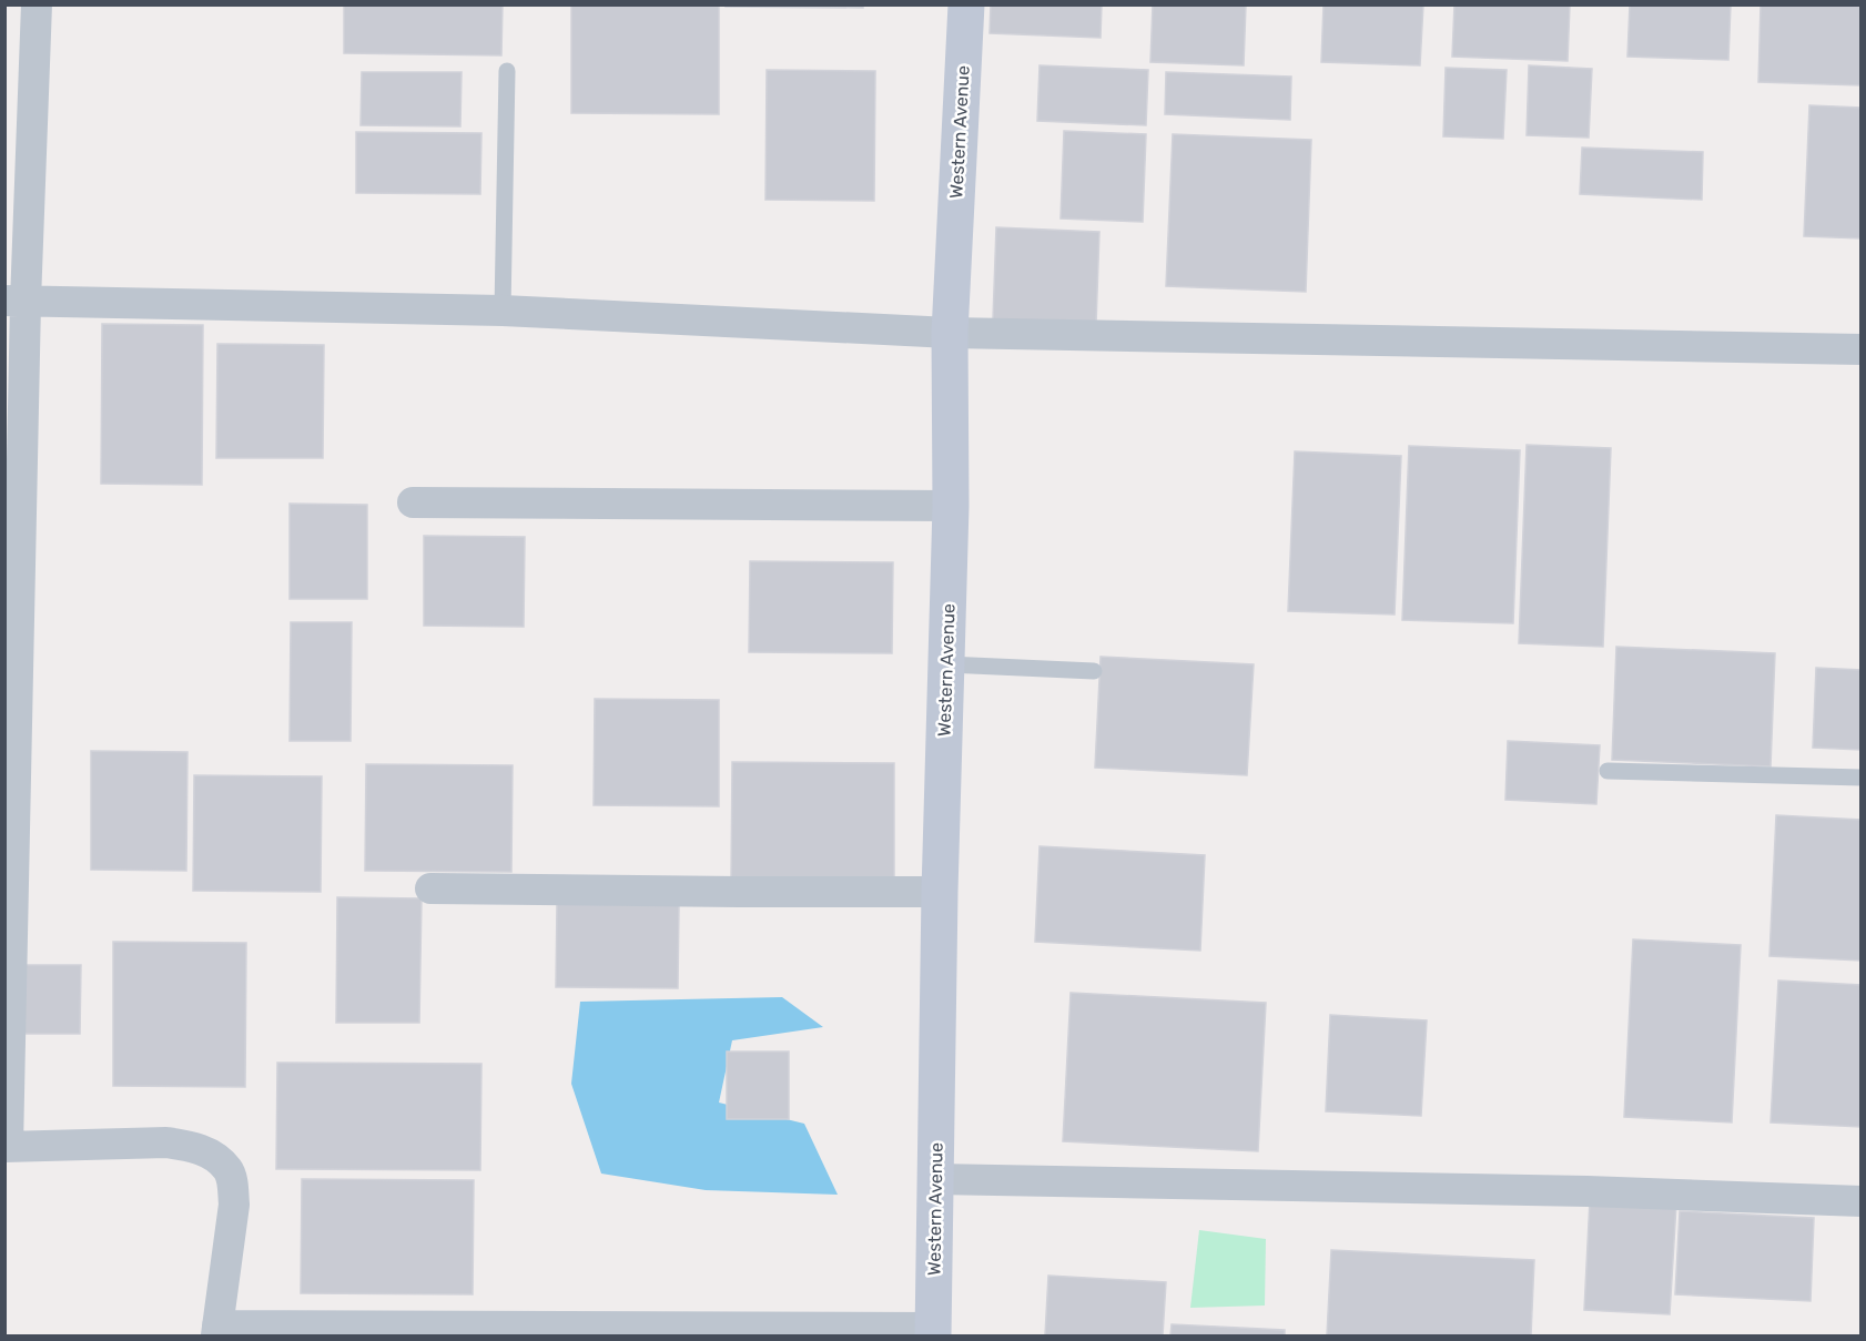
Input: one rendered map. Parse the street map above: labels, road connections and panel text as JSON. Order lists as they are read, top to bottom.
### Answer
{
  "streets": {
    "street": ["Western Avenue"]
  }
}
